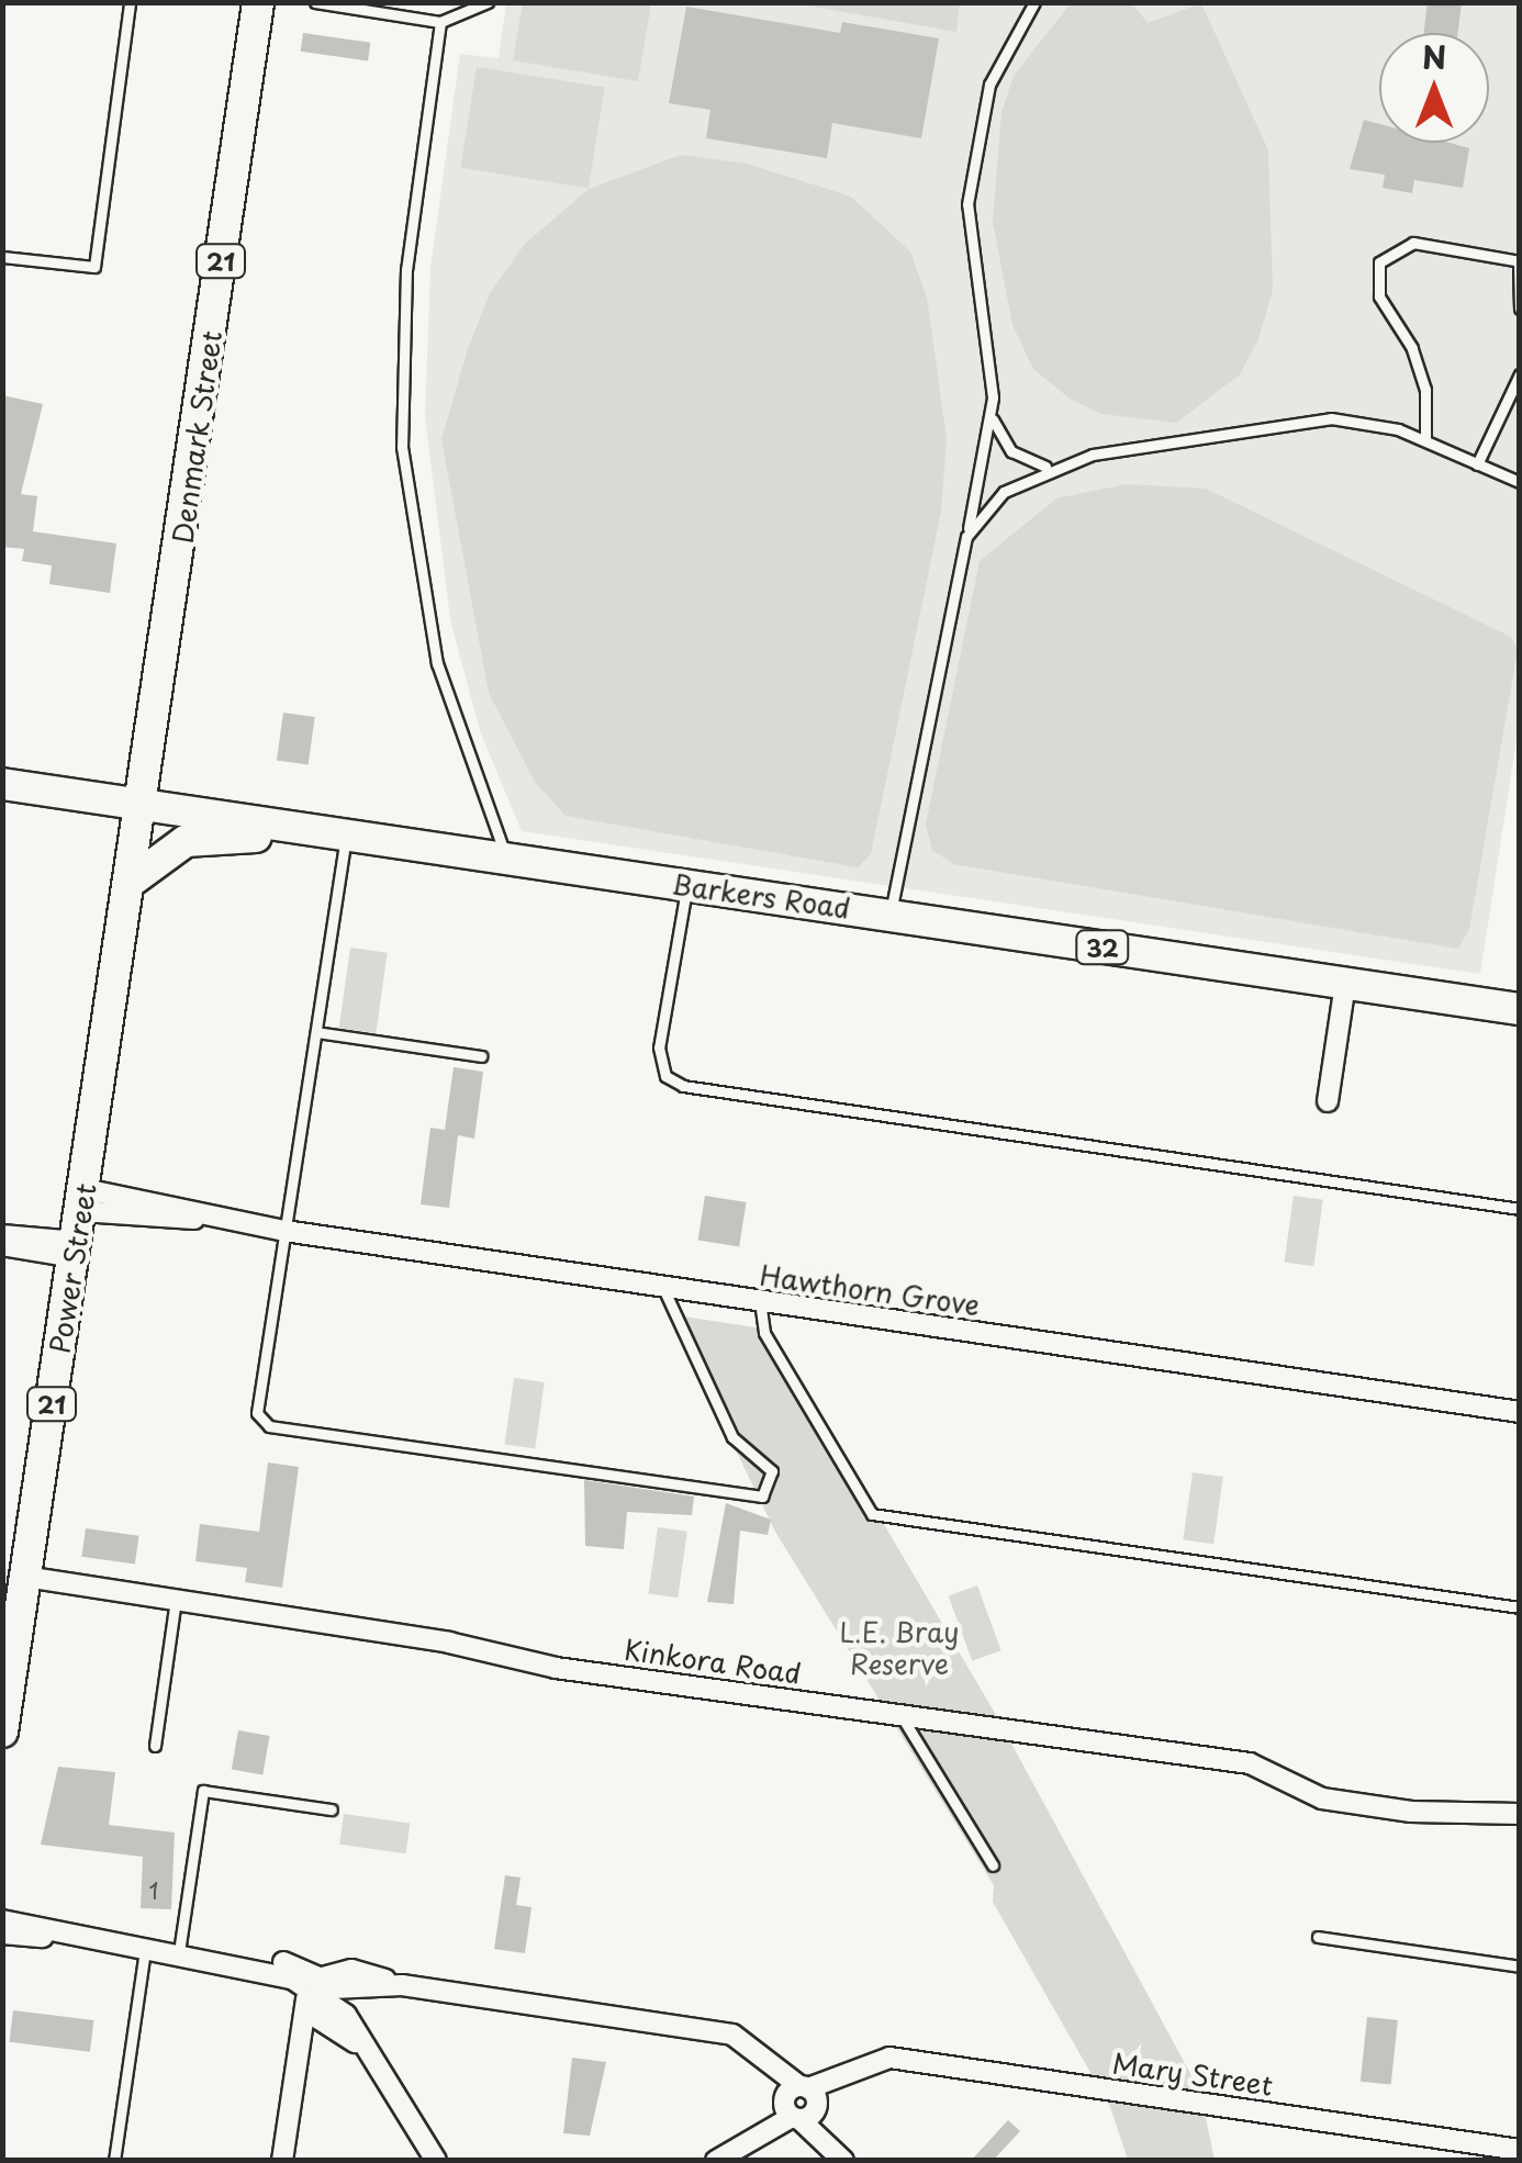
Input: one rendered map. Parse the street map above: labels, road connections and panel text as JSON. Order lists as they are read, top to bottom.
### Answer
{
  "streets": {
    "main road": [
      "21",
      "Denmark Street",
      "Barkers Road",
      "32",
      "Power Street"
    ],
    "street": ["Hawthorn Grove", "Kinkora Road", "Mary Street"]
  },
  "crossings": [
    ["Denmark Street", "Barkers Road"],
    ["Denmark Street", "Power Street"],
    ["Barkers Road", "Power Street"],
    ["Power Street", "Hawthorn Grove"],
    ["Power Street", "Kinkora Road"]
  ],
  "parks": ["L.E. Bray Reserve"],
  "house_numbers": ["1"],
  "north": "top"
}
